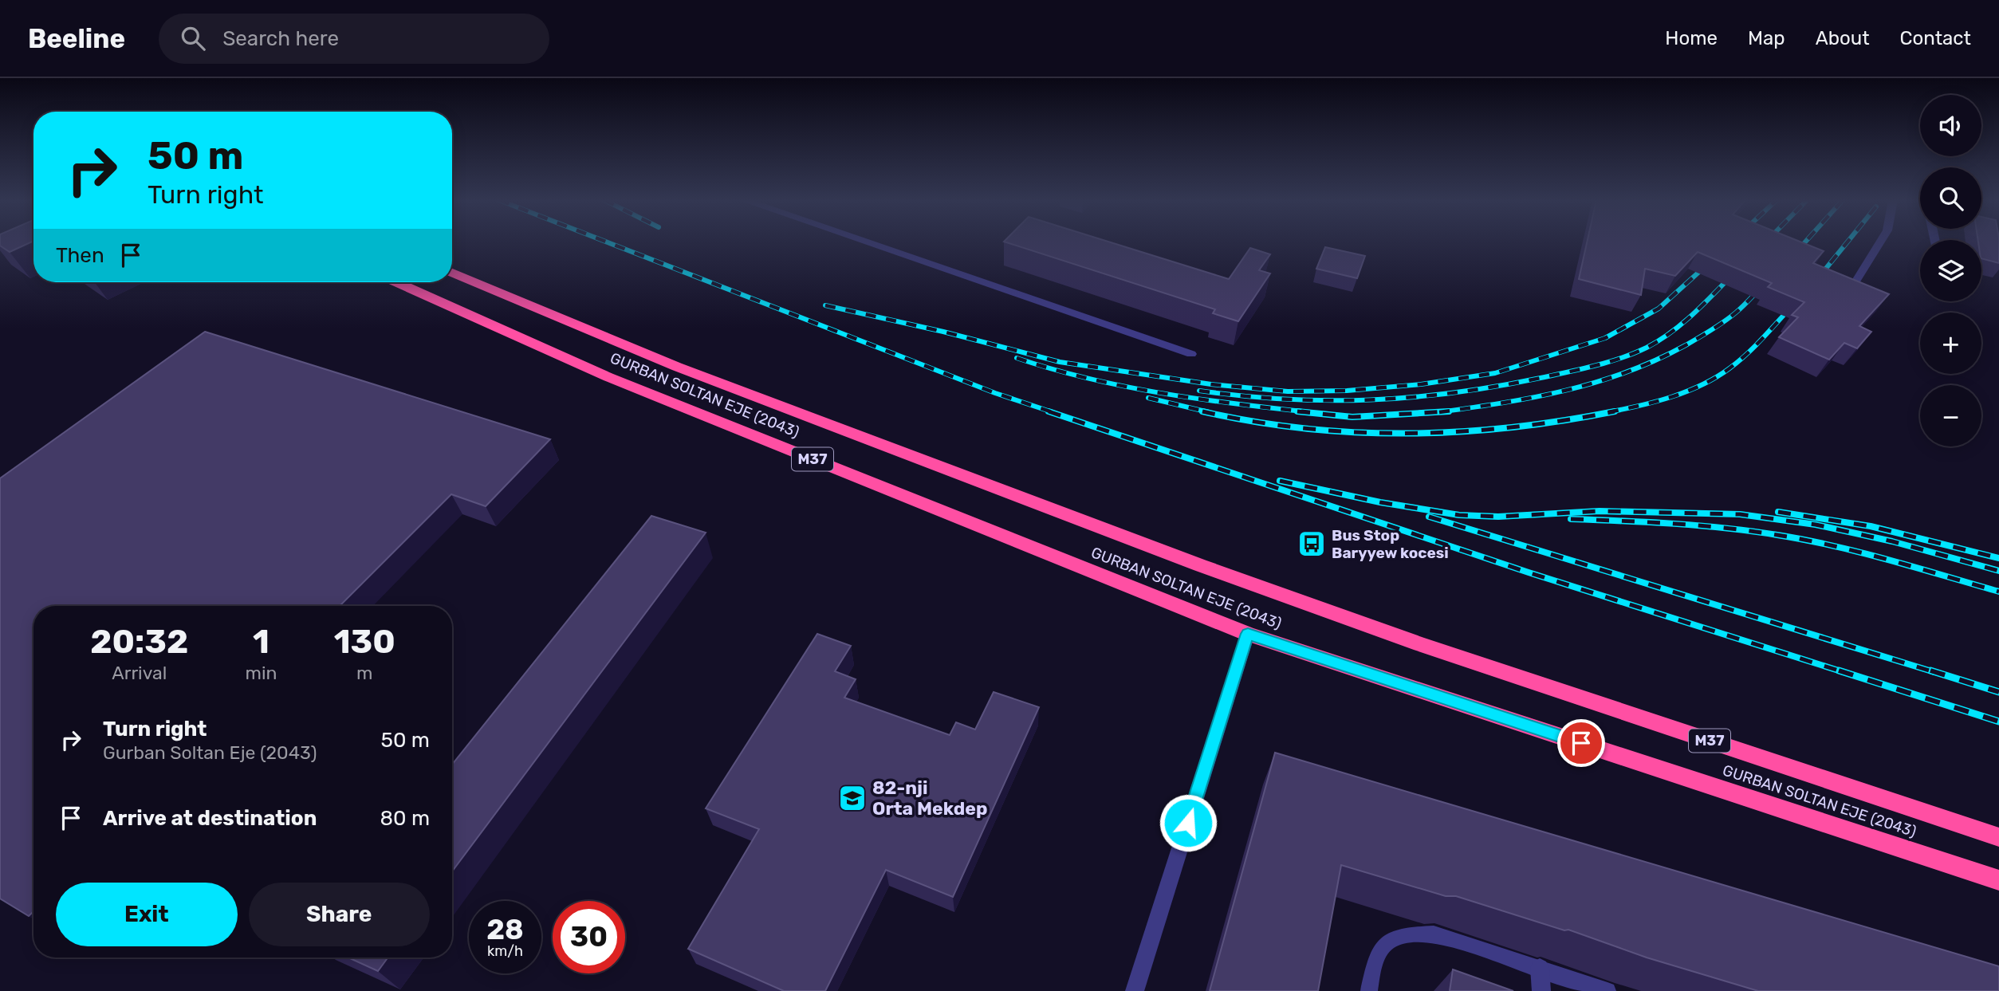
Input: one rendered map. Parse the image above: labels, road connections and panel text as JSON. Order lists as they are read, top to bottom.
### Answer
{
  "streets": {
    "highway": ["GURBAN SOLTAN EJE (2043)", "M37"]
  },
  "places": {
    "bus stop": ["Bus Stop Baryyew kocesi"],
    "school or university": ["82-nji Orta Mekdep"]
  },
  "page": {
    "header": "Beeline",
    "search": "Search here",
    "nav": [
      "Home",
      "Map",
      "About",
      "Contact"
    ],
    "map_buttons": ["+", "−"],
    "turn": ["50 m", "Turn right"],
    "then": "Then",
    "eta": [
      "20:32",
      "Arrival",
      "1",
      "min",
      "130",
      "m"
    ],
    "list": [
      {
        "name": "Turn right",
        "note": "Gurban Soltan Eje (2043)",
        "value": "50 m"
      },
      {
        "name": "Arrive at destination",
        "value": "80 m"
      }
    ],
    "buttons": ["Exit", "Share"],
    "speed": "28 km/h",
    "limit": "30"
  }
}
